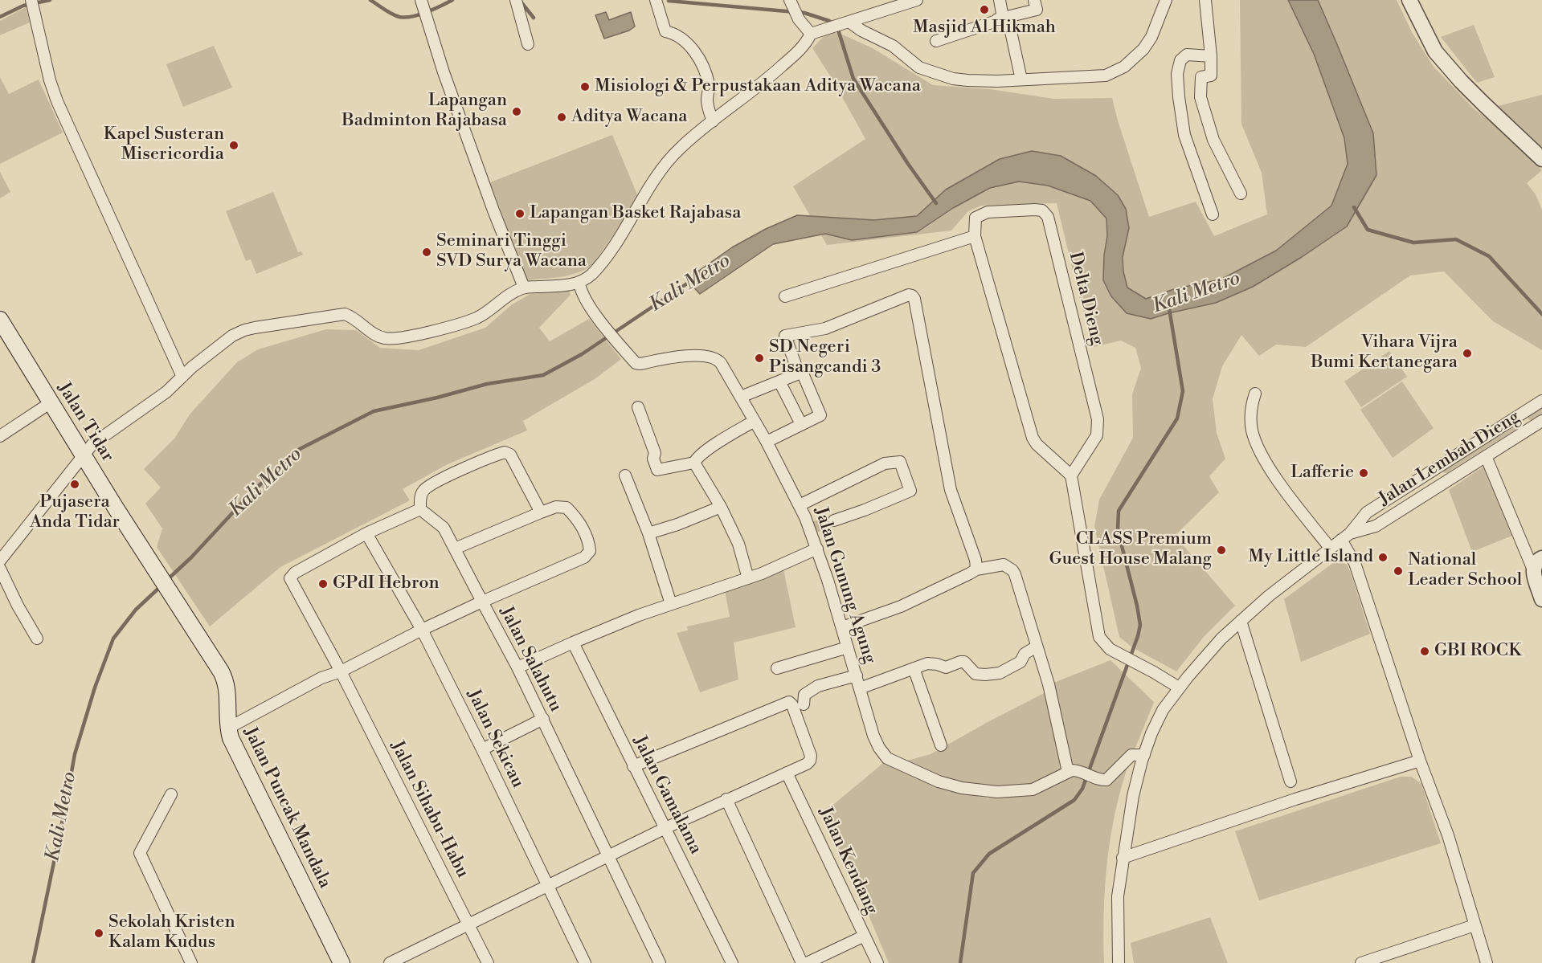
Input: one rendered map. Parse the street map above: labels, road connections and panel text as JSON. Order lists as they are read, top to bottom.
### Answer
{
  "streets": {
    "main road": ["Jalan Tidar", "Jalan Puncak Mandala"],
    "street": [
      "Delta Dieng",
      "Jalan Lembah Dieng",
      "Jalan Gunung Agung",
      "Jalan Salahutu",
      "Jalan Sekicau",
      "Jalan Gamalama",
      "Jalan Sihabu-Habu",
      "Jalan Kendang"
    ]
  },
  "crossings": [
    ["Jalan Tidar", "Jalan Puncak Mandala"],
    ["Jalan Salahutu", "Jalan Sekicau"],
    ["Jalan Salahutu", "Jalan Puncak Mandala"],
    ["Jalan Salahutu", "Jalan Sihabu-Habu"],
    ["Jalan Sekicau", "Jalan Sihabu-Habu"]
  ],
  "water": ["Kali Metro"],
  "places": [
    "Masjid Al Hikmah",
    "Misiologi & Perpustakaan Aditya Wacana",
    "Lapangan Badminton Rajabasa",
    "Aditya Wacana",
    "Kapel Susteran Misericordia",
    "Lapangan Basket Rajabasa",
    "Seminari Tinggi SVD Surya Wacana",
    "Vihara Vijra Bumi Kertanegara",
    "SD Negeri Pisangcandi 3",
    "Lafferie",
    "Pujasera Anda Tidar",
    "CLASS Premium Guest House Malang",
    "My Little Island",
    "National Leader School",
    "GPdI Hebron",
    "GBI ROCK",
    "Sekolah Kristen Kalam Kudus"
  ]
}
